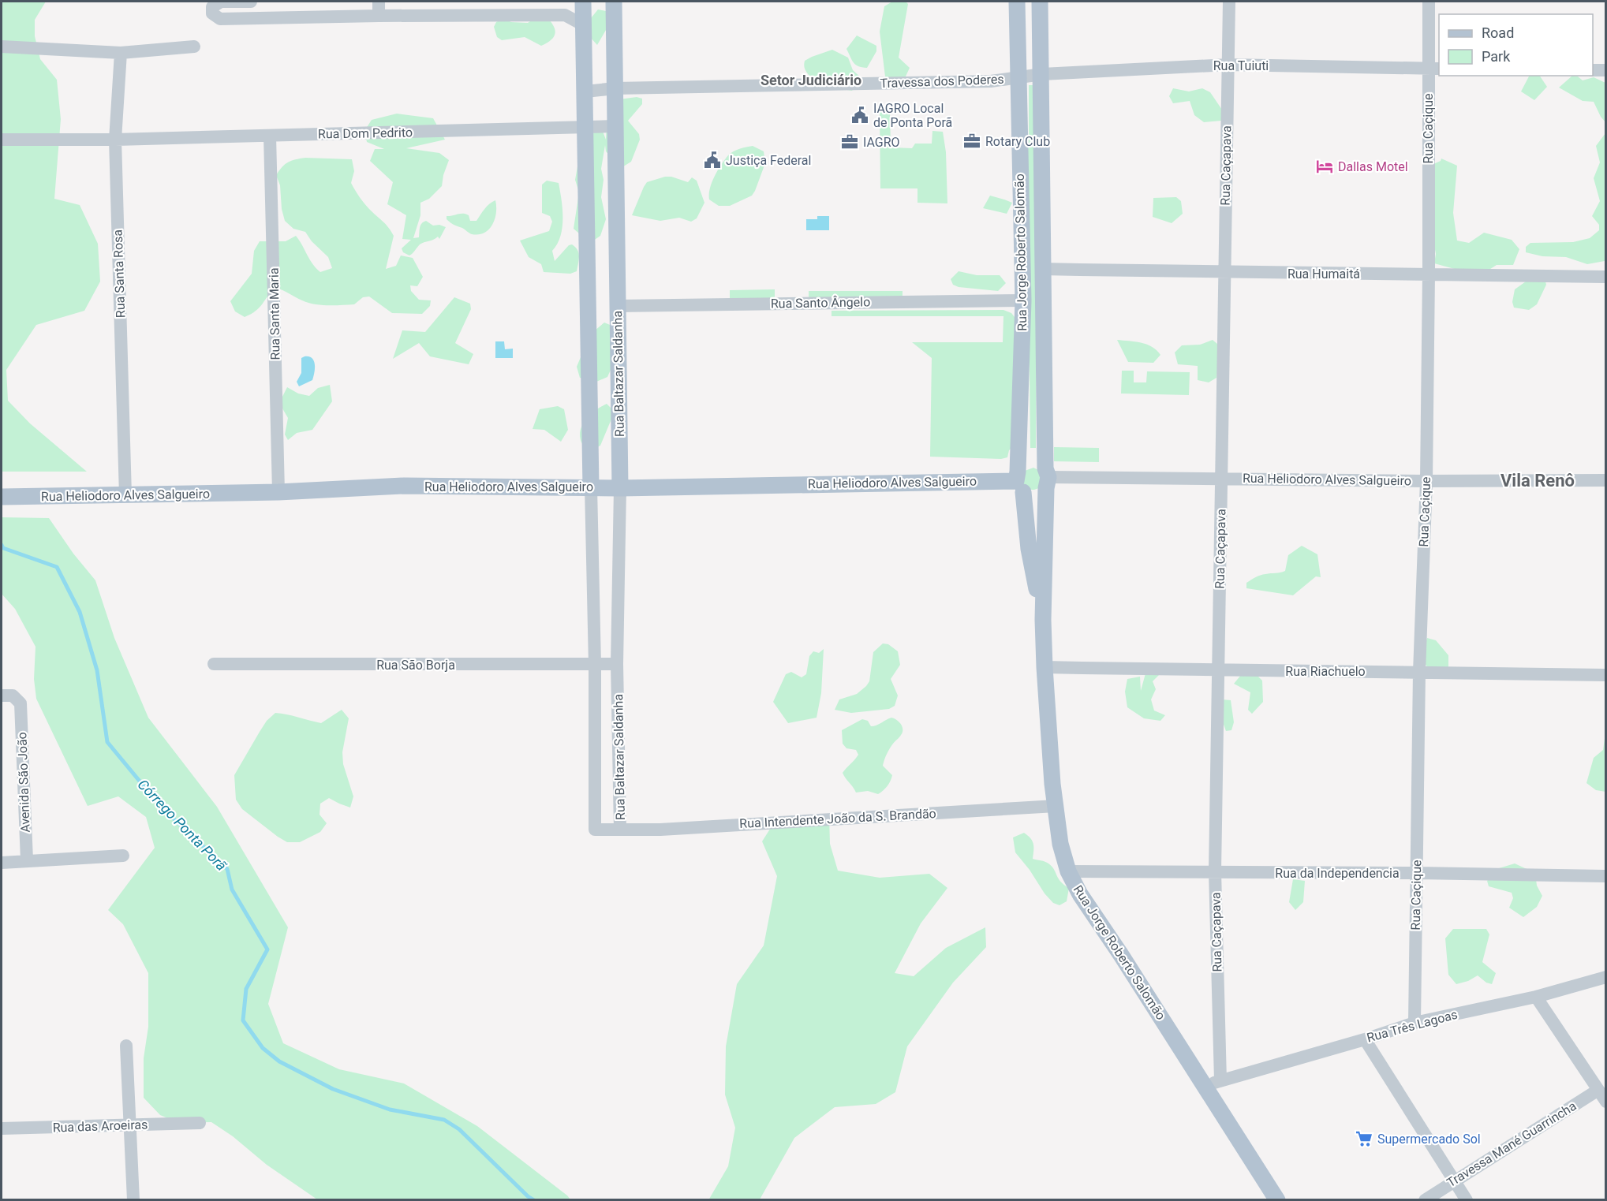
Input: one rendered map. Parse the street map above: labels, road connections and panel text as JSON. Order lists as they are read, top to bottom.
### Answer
{
  "streets": {
    "main road": ["Rua Jorge Roberto Salomão", "Rua Baltazar Saldanha", "Rua Heliodoro Alves Salgueiro"],
    "street": [
      "Rua Tuiuti",
      "Travessa dos Poderes",
      "Rua Caçique",
      "Rua Dom Pedrito",
      "Rua Caçapava",
      "Rua Santa Rosa",
      "Rua Humaitá",
      "Rua Santo Ângelo",
      "Rua Santa Maria",
      "Rua São Borja",
      "Rua Riachuelo",
      "Avenida São João",
      "Rua Intendente João da S. Brandão",
      "Rua da Independencia",
      "Rua Três Lagoas",
      "Rua das Aroeiras",
      "Travessa Mané Guarrincha"
    ]
  },
  "crossings": [
    ["Rua Tuiuti", "Travessa dos Poderes"],
    ["Rua Tuiuti", "Rua Caçique"],
    ["Rua Tuiuti", "Rua Caçapava"],
    ["Rua Tuiuti", "Rua Jorge Roberto Salomão"],
    ["Travessa dos Poderes", "Rua Jorge Roberto Salomão"],
    ["Travessa dos Poderes", "Rua Baltazar Saldanha"],
    ["Rua Caçique", "Rua Humaitá"],
    ["Rua Caçique", "Rua Heliodoro Alves Salgueiro"],
    ["Rua Caçique", "Rua Riachuelo"],
    ["Rua Caçique", "Rua da Independencia"],
    ["Rua Caçique", "Rua Três Lagoas"],
    ["Rua Dom Pedrito", "Rua Santa Rosa"],
    ["Rua Dom Pedrito", "Rua Santa Maria"],
    ["Rua Dom Pedrito", "Rua Baltazar Saldanha"],
    ["Rua Caçapava", "Rua Jorge Roberto Salomão"],
    ["Rua Caçapava", "Rua Humaitá"],
    ["Rua Caçapava", "Rua Heliodoro Alves Salgueiro"],
    ["Rua Caçapava", "Rua Riachuelo"],
    ["Rua Caçapava", "Rua da Independencia"],
    ["Rua Caçapava", "Rua Três Lagoas"],
    ["Rua Jorge Roberto Salomão", "Rua Humaitá"],
    ["Rua Jorge Roberto Salomão", "Rua Santo Ângelo"],
    ["Rua Jorge Roberto Salomão", "Rua Heliodoro Alves Salgueiro"],
    ["Rua Jorge Roberto Salomão", "Rua Riachuelo"],
    ["Rua Jorge Roberto Salomão", "Rua Intendente João da S. Brandão"],
    ["Rua Jorge Roberto Salomão", "Rua da Independencia"],
    ["Rua Jorge Roberto Salomão", "Rua Três Lagoas"],
    ["Rua Santa Rosa", "Rua Heliodoro Alves Salgueiro"],
    ["Rua Santo Ângelo", "Rua Baltazar Saldanha"],
    ["Rua Santa Maria", "Rua Heliodoro Alves Salgueiro"],
    ["Rua Baltazar Saldanha", "Rua Heliodoro Alves Salgueiro"],
    ["Rua Baltazar Saldanha", "Rua São Borja"],
    ["Rua Baltazar Saldanha", "Rua Intendente João da S. Brandão"]
  ],
  "districts": ["Setor Judiciário", "Vila Renô"],
  "water": ["Córrego Ponta Porã"],
  "places": {
    "public building": ["IAGRO Local de Ponta Porã", "Justiça Federal"],
    "office": ["Rotary Club", "IAGRO"],
    "hotel": ["Dallas Motel"],
    "supermarket": ["Supermercado Sol"]
  },
  "legend": ["Road", "Park"]
}
